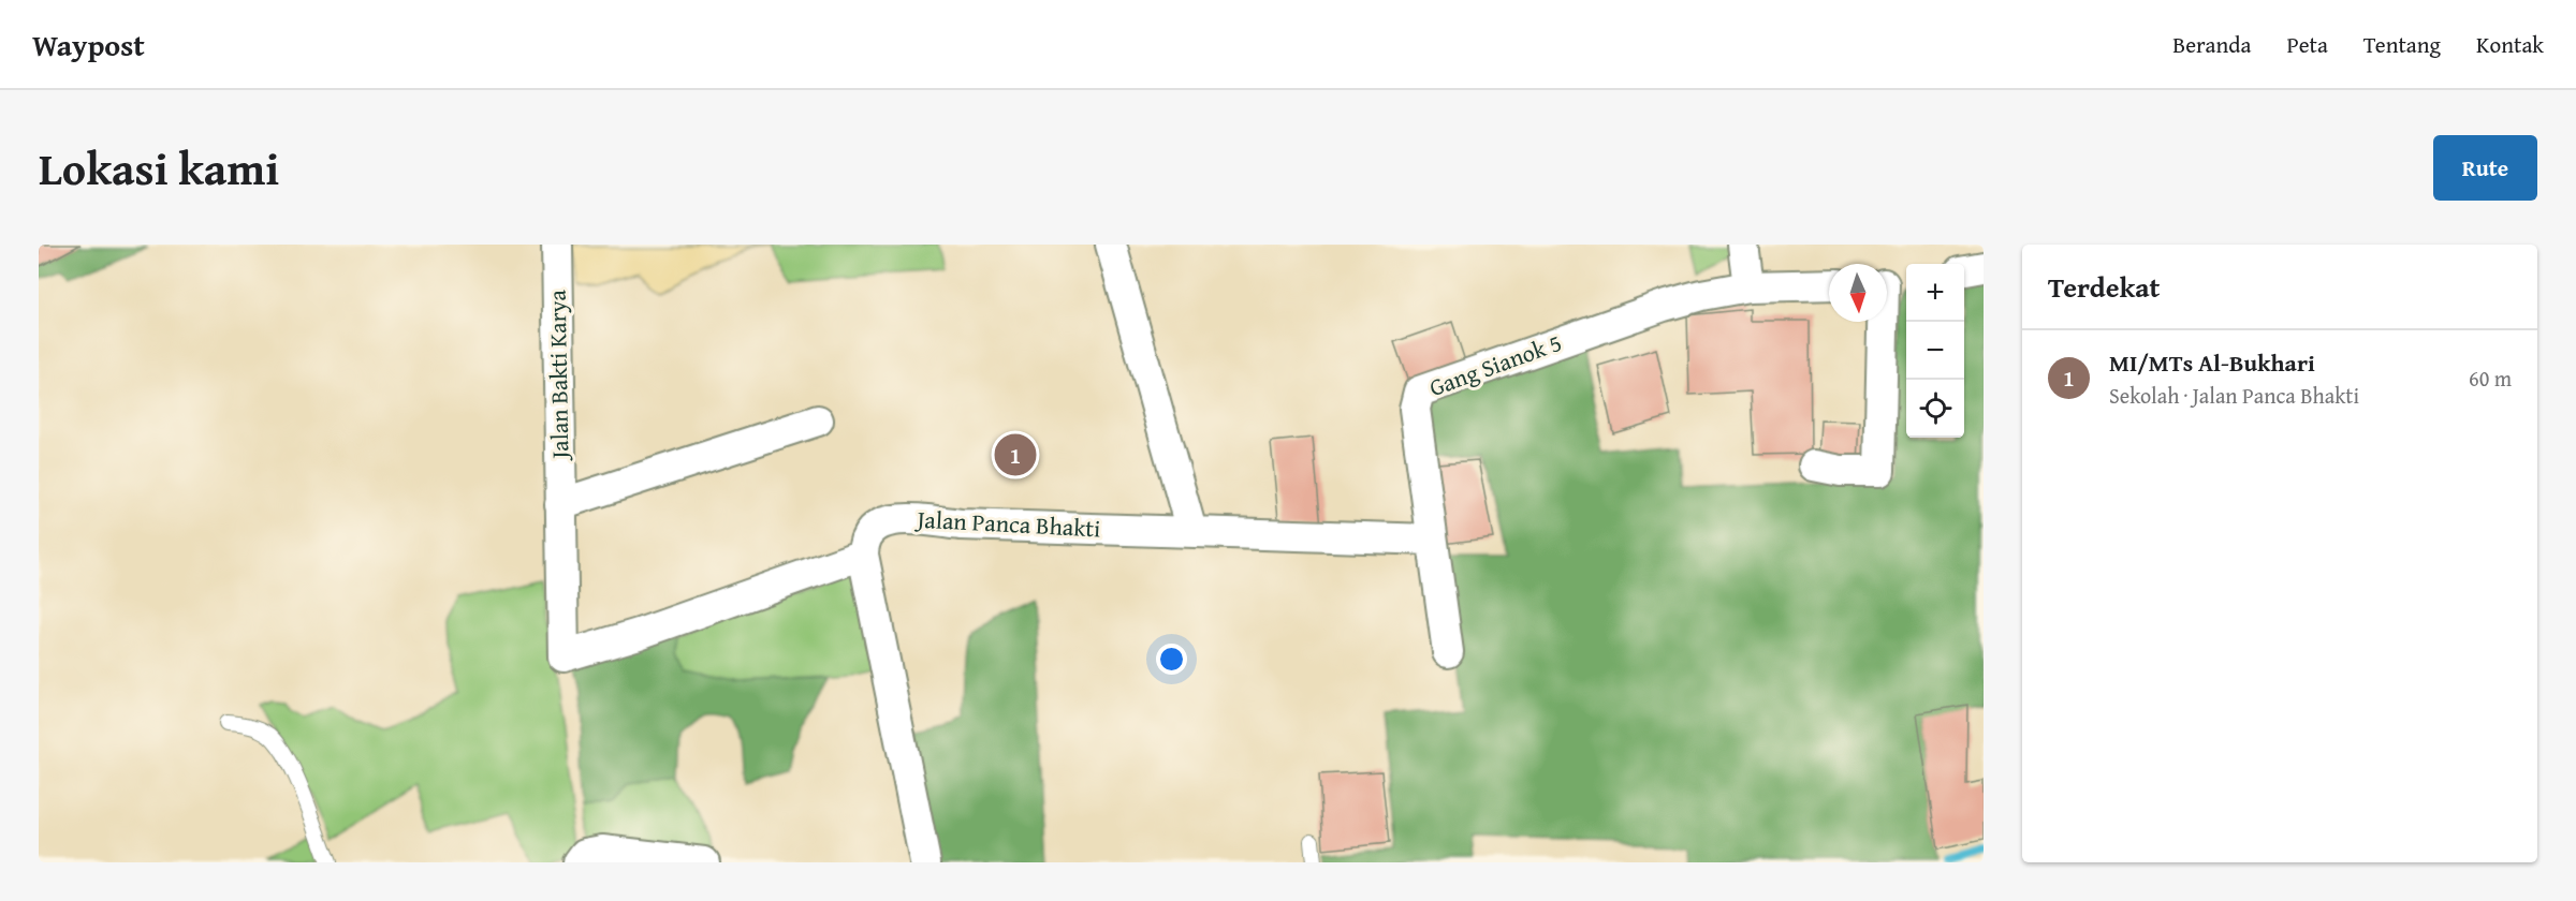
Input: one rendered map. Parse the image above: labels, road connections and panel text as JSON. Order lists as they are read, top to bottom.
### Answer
{
  "streets": {
    "street": ["Gang Sianok 5", "Jalan Bakti Karya", "Jalan Panca Bhakti"]
  },
  "crossings": [
    ["Jalan Bakti Karya", "Jalan Panca Bhakti"]
  ],
  "north": "bottom",
  "page": {
    "header": "Waypost",
    "nav": [
      "Beranda",
      "Peta",
      "Tentang",
      "Kontak"
    ],
    "title": "Lokasi kami",
    "buttons": "Rute",
    "heading": "Terdekat",
    "map_buttons": ["+", "−"],
    "list": [
      {
        "mark": "1",
        "name": "MI/MTs Al-Bukhari",
        "note": "Sekolah · Jalan Panca Bhakti",
        "value": "60 m"
      }
    ],
    "pins": "1"
  }
}
